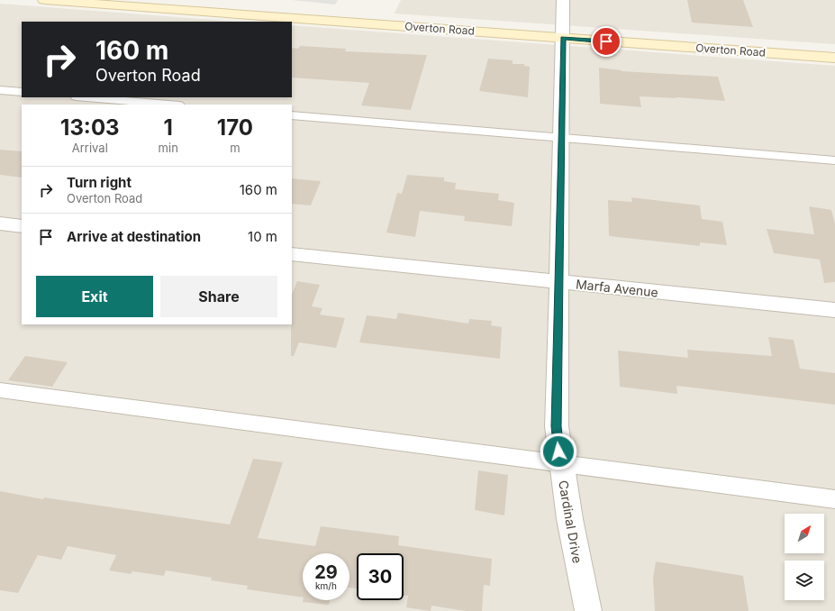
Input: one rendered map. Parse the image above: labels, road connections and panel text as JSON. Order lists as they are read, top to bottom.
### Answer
{
  "streets": {
    "street": ["Overton Road", "Marfa Avenue", "Cardinal Drive"]
  },
  "crossings": [
    ["Overton Road", "Cardinal Drive"],
    ["Marfa Avenue", "Cardinal Drive"]
  ],
  "north": "top right",
  "page": {
    "turn": ["160 m", "Overton Road"],
    "eta": [
      "13:03",
      "Arrival",
      "1",
      "min",
      "170",
      "m"
    ],
    "list": [
      {
        "name": "Turn right",
        "note": "Overton Road",
        "value": "160 m"
      },
      {
        "name": "Arrive at destination",
        "value": "10 m"
      }
    ],
    "buttons": ["Exit", "Share"],
    "speed": "29 km/h",
    "limit": "30"
  }
}
